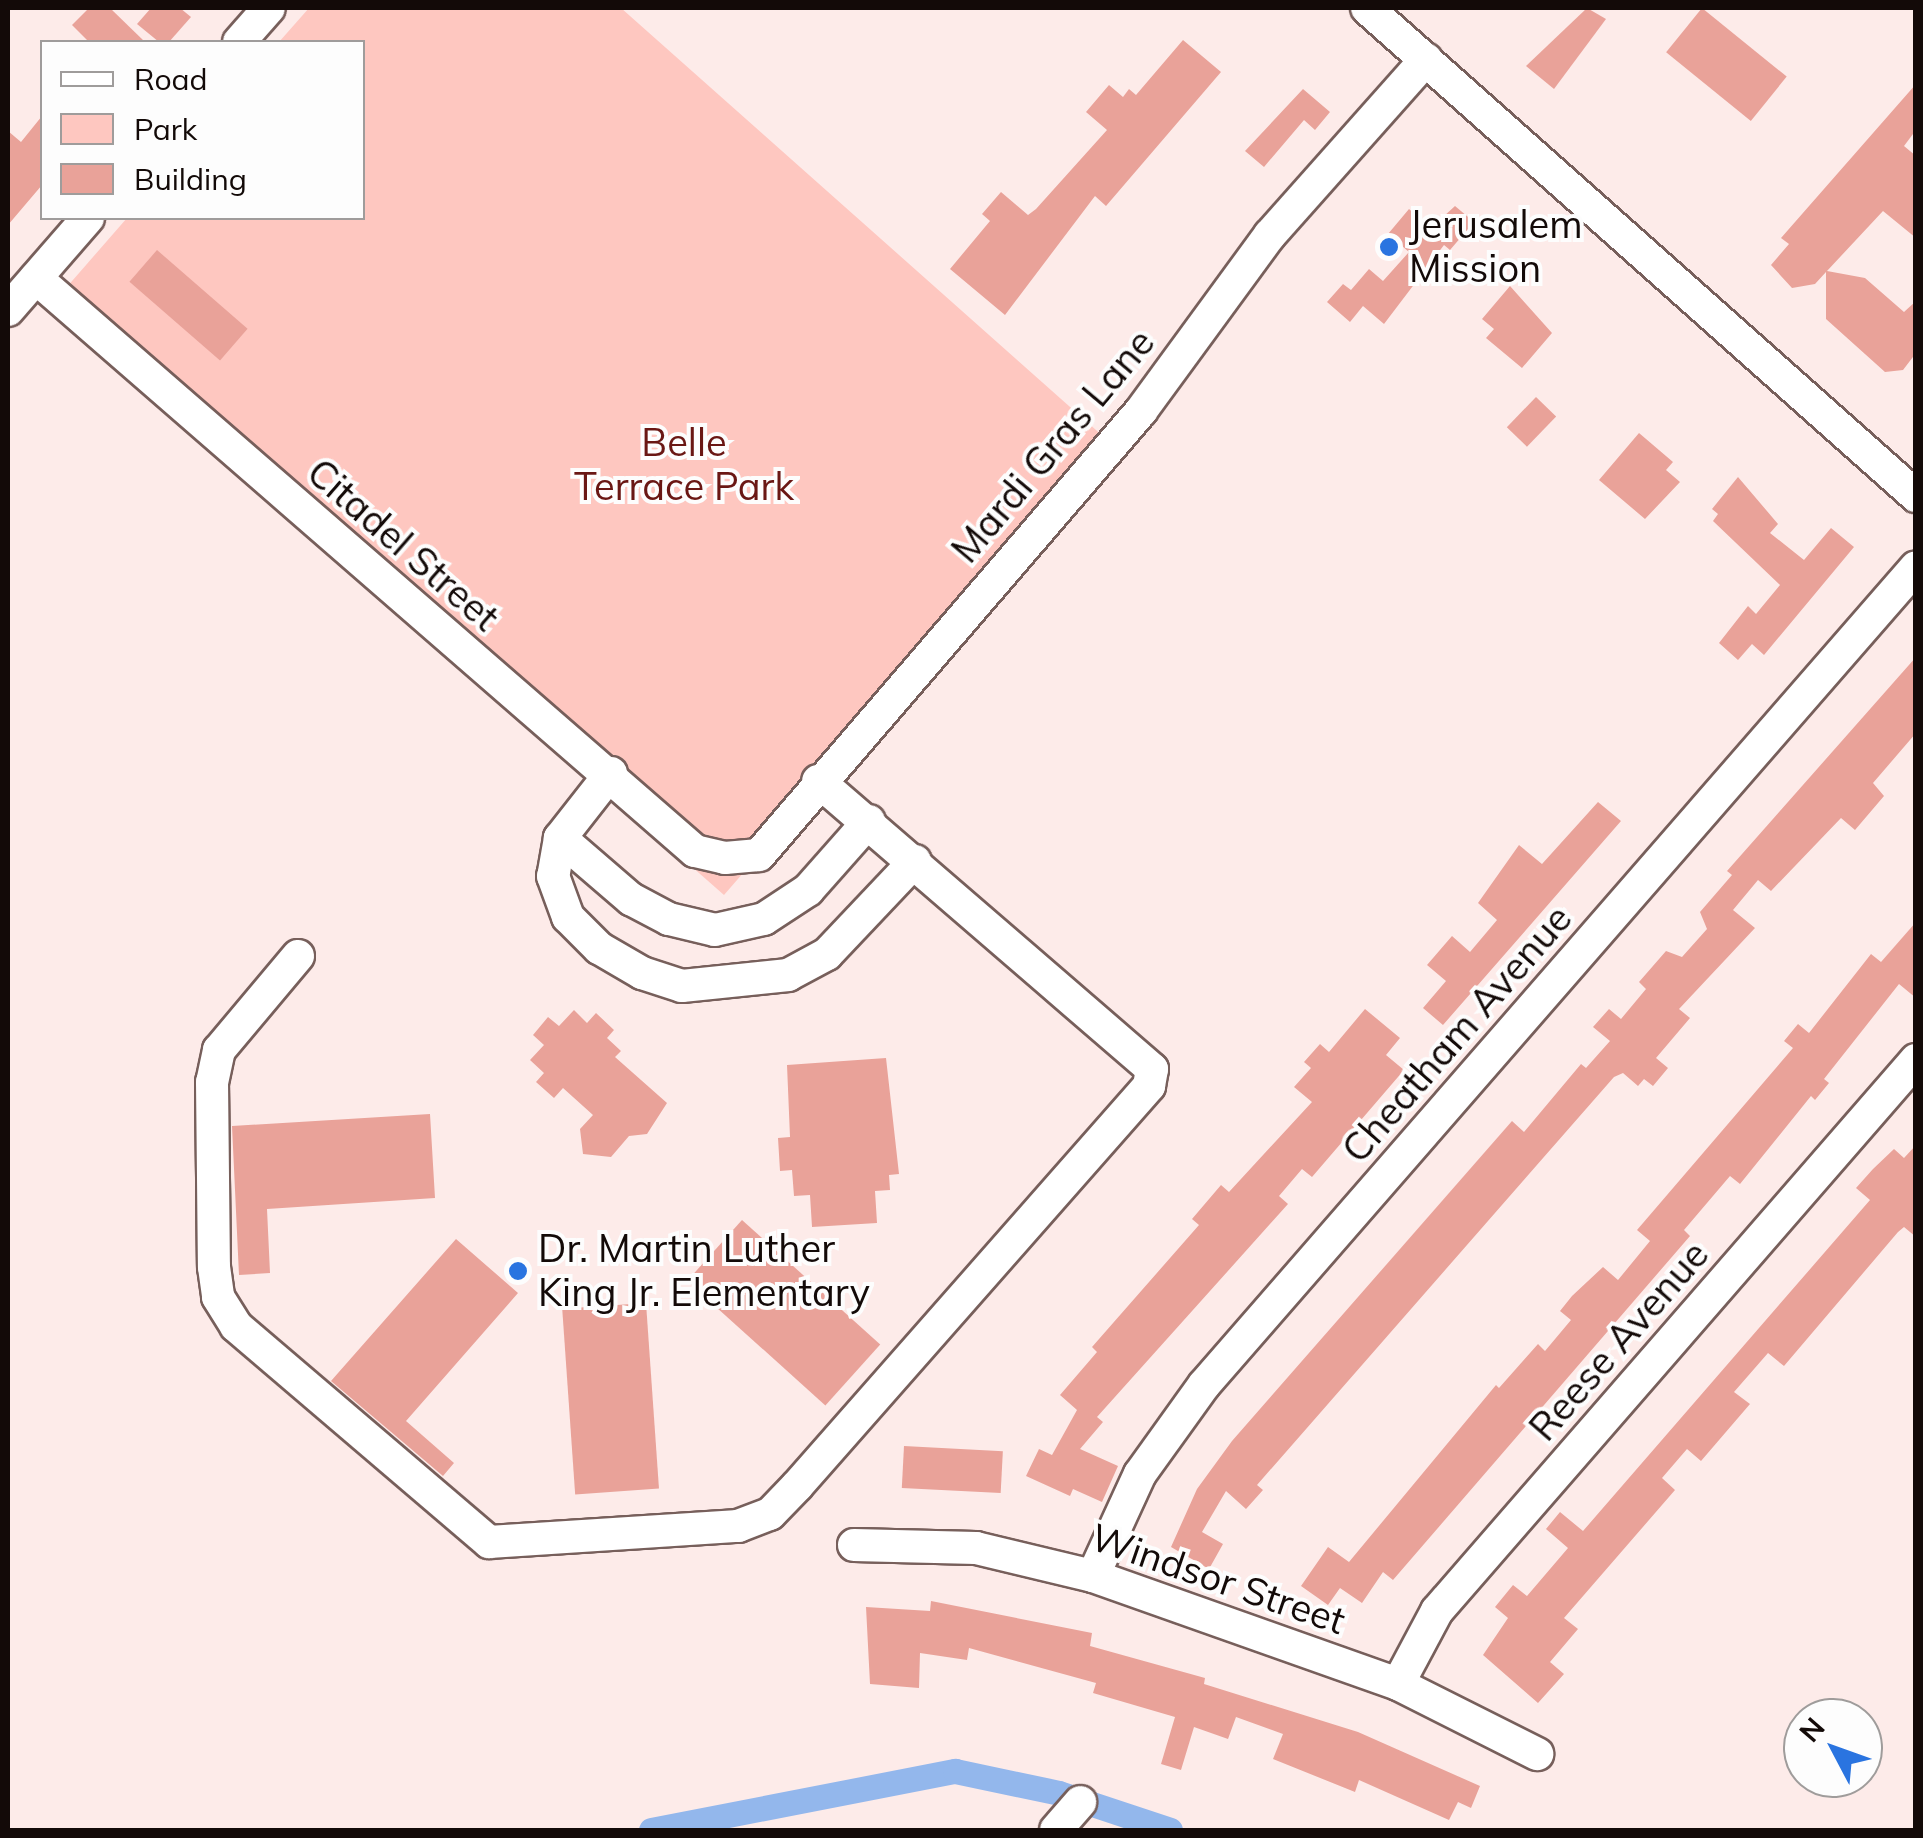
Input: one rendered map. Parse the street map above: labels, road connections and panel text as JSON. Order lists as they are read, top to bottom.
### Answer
{
  "streets": {
    "street": [
      "Mardi Gras Lane",
      "Citadel Street",
      "Cheatham Avenue",
      "Reese Avenue",
      "Windsor Street"
    ]
  },
  "crossings": [
    ["Mardi Gras Lane", "Citadel Street"],
    ["Cheatham Avenue", "Windsor Street"],
    ["Reese Avenue", "Windsor Street"]
  ],
  "parks": ["Belle Terrace Park"],
  "places": ["Jerusalem Mission", "Dr. Martin Luther King Jr. Elementary"],
  "legend": ["Road", "Park", "Building"],
  "north": "top left"
}
